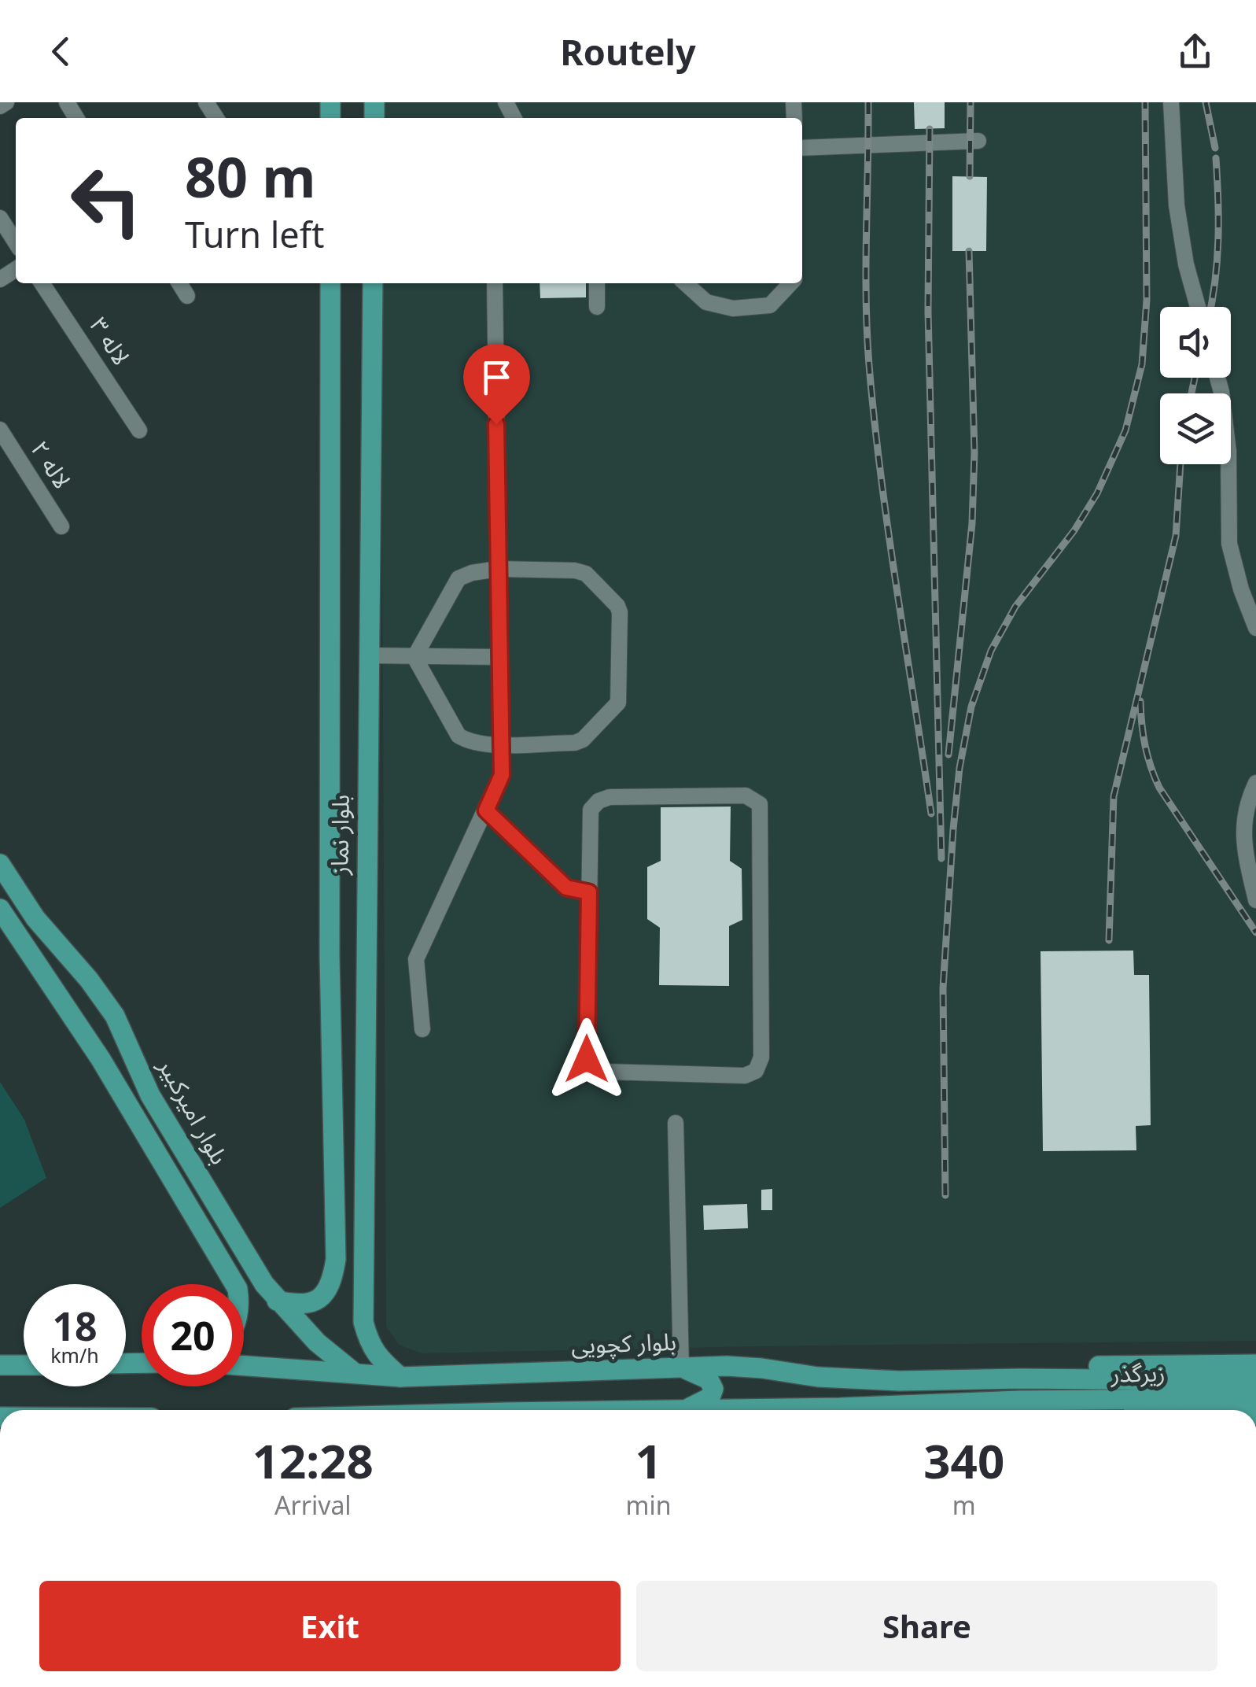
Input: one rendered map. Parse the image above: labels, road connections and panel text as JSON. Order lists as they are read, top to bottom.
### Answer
{
  "streets": {
    "main road": [
      "بلوار نماز",
      "بلوار امیرکبیر",
      "بلوار کچویی",
      "زیرگذر"
    ],
    "street": ["لاله ۳", "لاله ۲"]
  },
  "crossings": [
    ["بلوار نماز", "بلوار امیرکبیر"],
    ["بلوار نماز", "بلوار کچویی"],
    ["بلوار امیرکبیر", "بلوار کچویی"],
    ["بلوار کچویی", "زیرگذر"]
  ],
  "page": {
    "header": "Routely",
    "turn": ["80 m", "Turn left"],
    "speed": "18 km/h",
    "limit": "20",
    "eta": [
      "12:28",
      "Arrival",
      "1",
      "min",
      "340",
      "m"
    ],
    "buttons": ["Exit", "Share"]
  }
}
